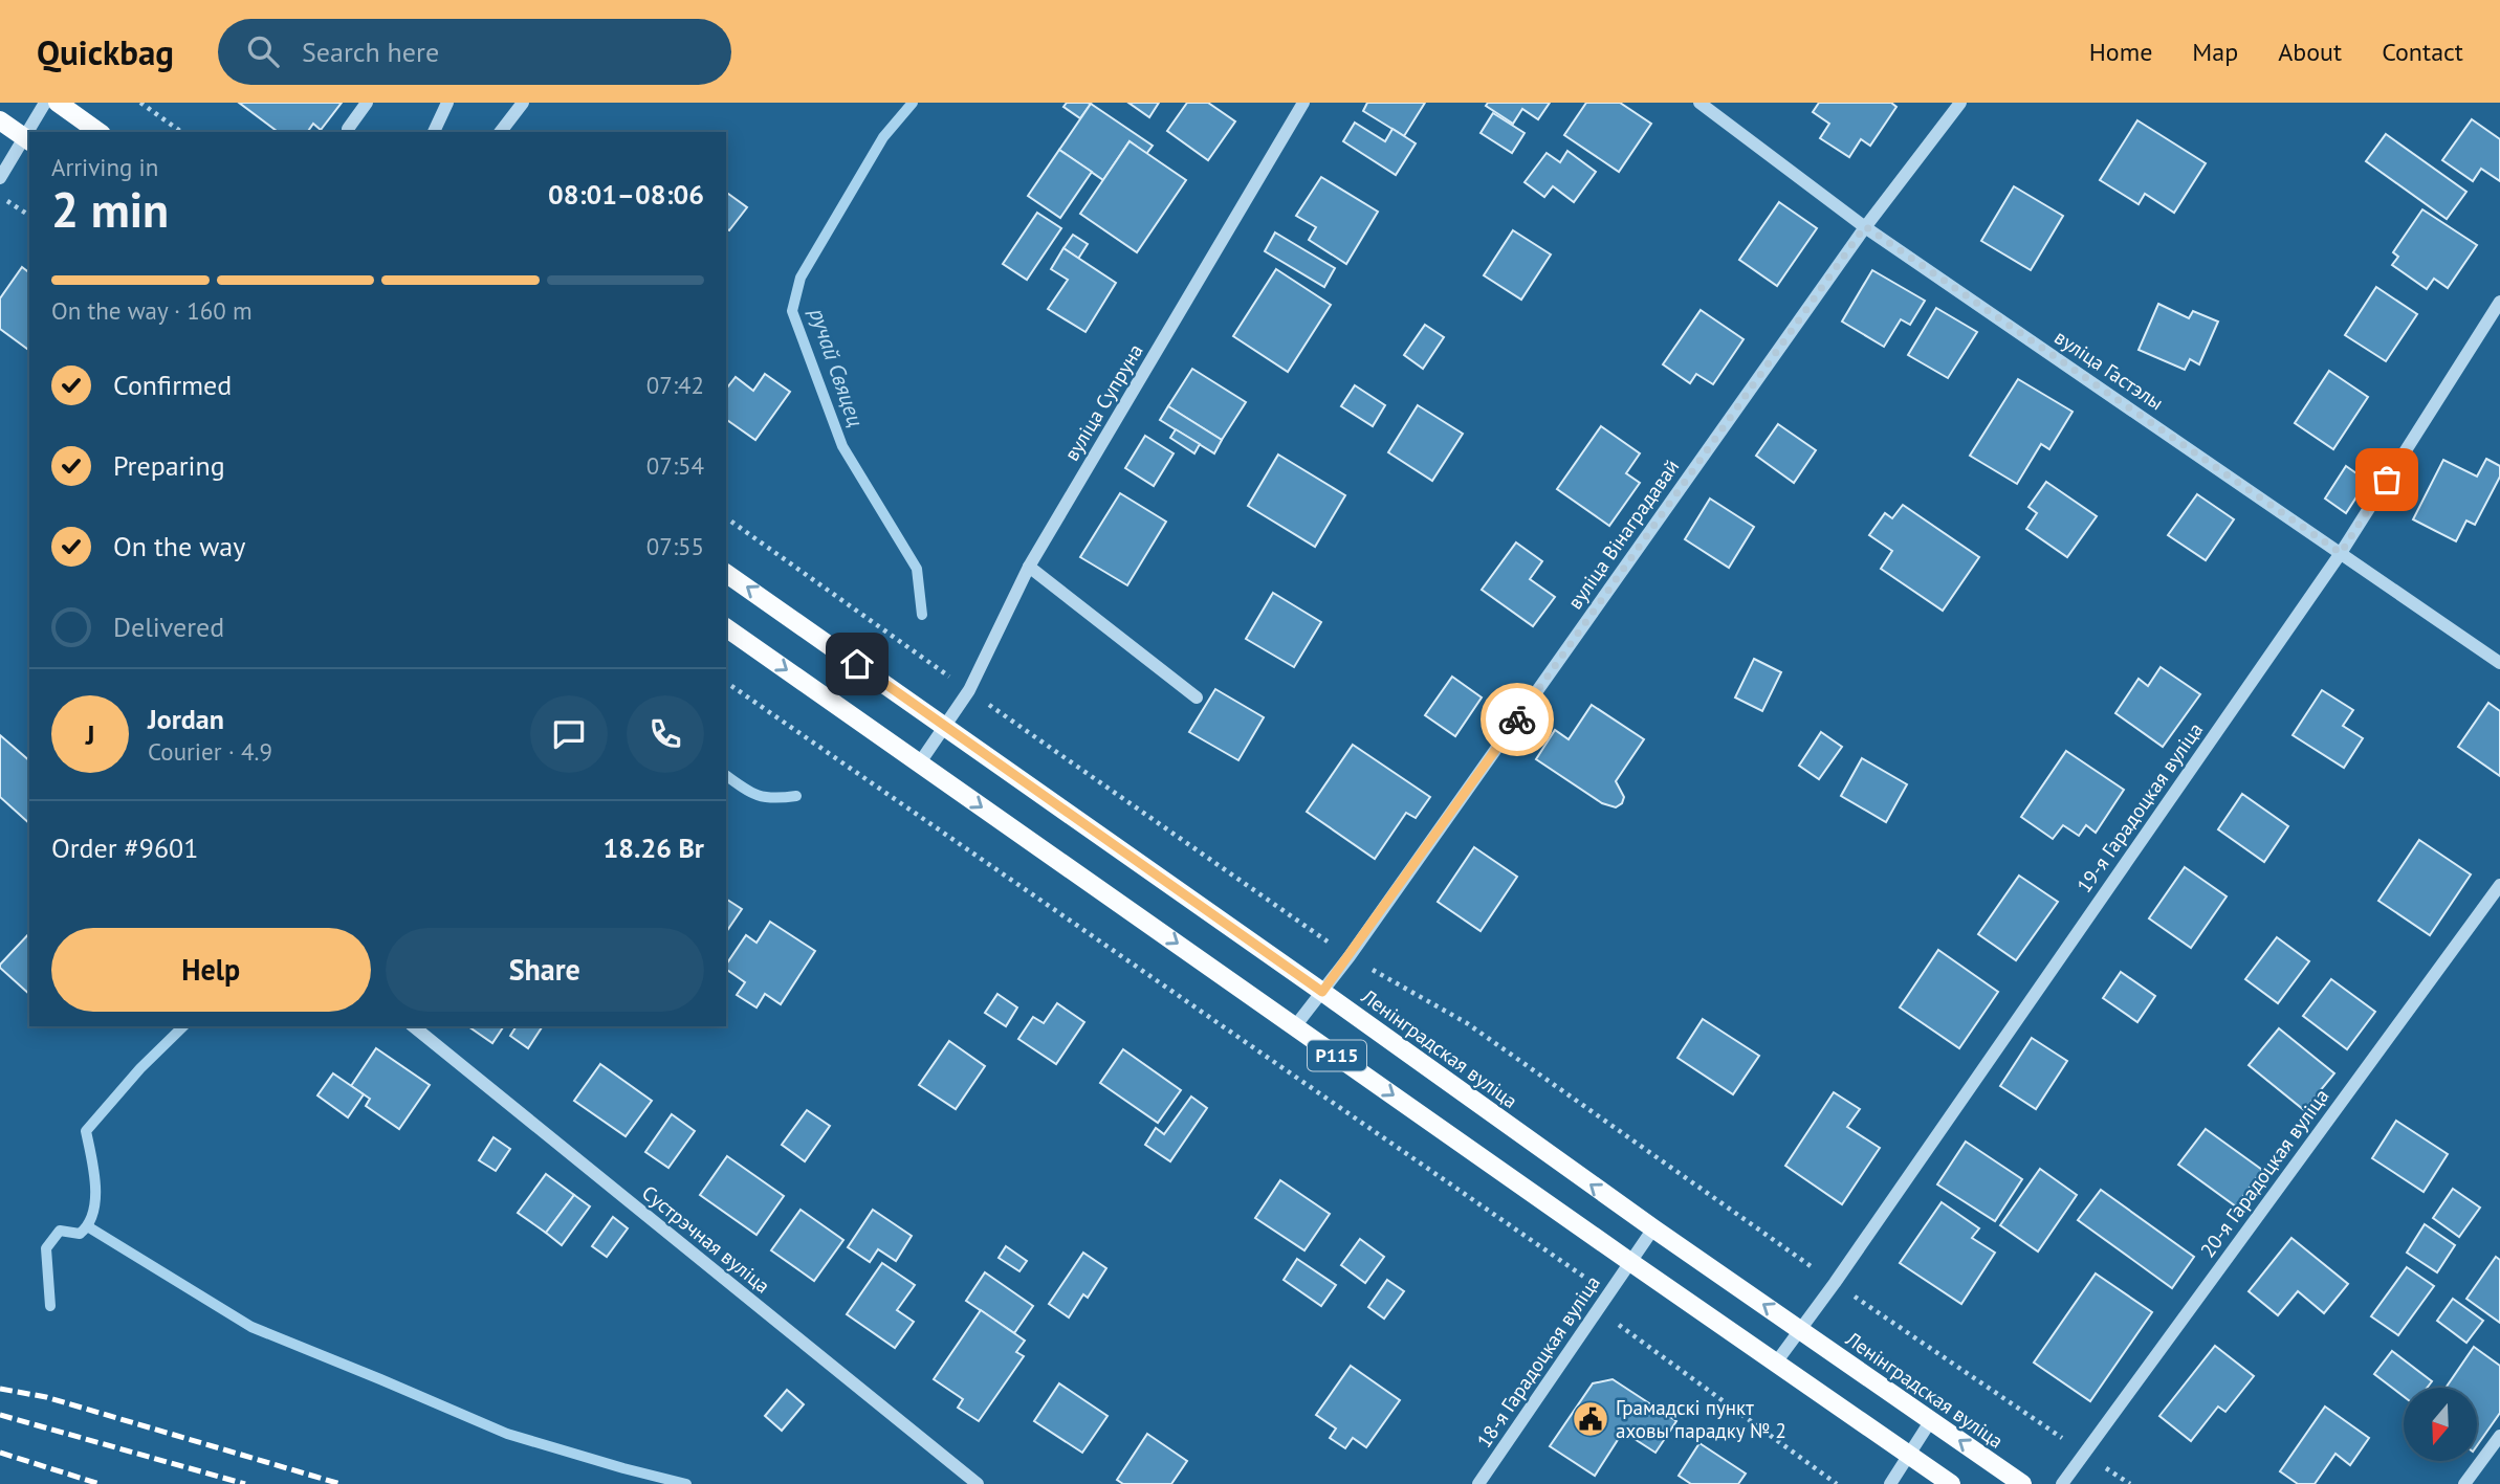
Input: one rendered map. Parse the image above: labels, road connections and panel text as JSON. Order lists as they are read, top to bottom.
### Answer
{
  "streets": {
    "main road": ["Ленінградская вуліца", "Р115"],
    "street": [
      "вуліца Гастэлы",
      "вуліца Супруна",
      "вуліца Вінаградавай",
      "19-я Гарадоцкая вуліца",
      "20-я Гарадоцкая вуліца",
      "Сустрэчная вуліца",
      "18-я Гарадоцкая вуліца"
    ]
  },
  "crossings": [
    ["вуліца Гастэлы", "вуліца Вінаградавай"],
    ["вуліца Гастэлы", "19-я Гарадоцкая вуліца"],
    ["вуліца Супруна", "Ленінградская вуліца"],
    ["вуліца Супруна", "Р115"],
    ["вуліца Вінаградавай", "Ленінградская вуліца"],
    ["вуліца Вінаградавай", "Р115"],
    ["19-я Гарадоцкая вуліца", "Ленінградская вуліца"],
    ["19-я Гарадоцкая вуліца", "Р115"],
    ["Ленінградская вуліца", "18-я Гарадоцкая вуліца"],
    ["Р115", "18-я Гарадоцкая вуліца"]
  ],
  "water": ["ручай Свяцец"],
  "places": {
    "public building": ["Грамадскі пункт аховы парадку № 2"]
  },
  "north": "bottom",
  "page": {
    "header": "Quickbag",
    "search": "Search here",
    "nav": [
      "Home",
      "Map",
      "About",
      "Contact"
    ],
    "heading": ["2 min", "Arriving in", "08:01–08:06"],
    "panel": [
      "Jordan",
      "Courier · 4.9",
      "Order #9601",
      "18.26 Br"
    ],
    "bar": "On the way · 160 m",
    "list": [
      ["Confirmed", "07:42"],
      ["Preparing", "07:54"],
      ["On the way", "07:55"],
      "Delivered"
    ],
    "round": "J",
    "buttons": ["Help", "Share"]
  }
}
